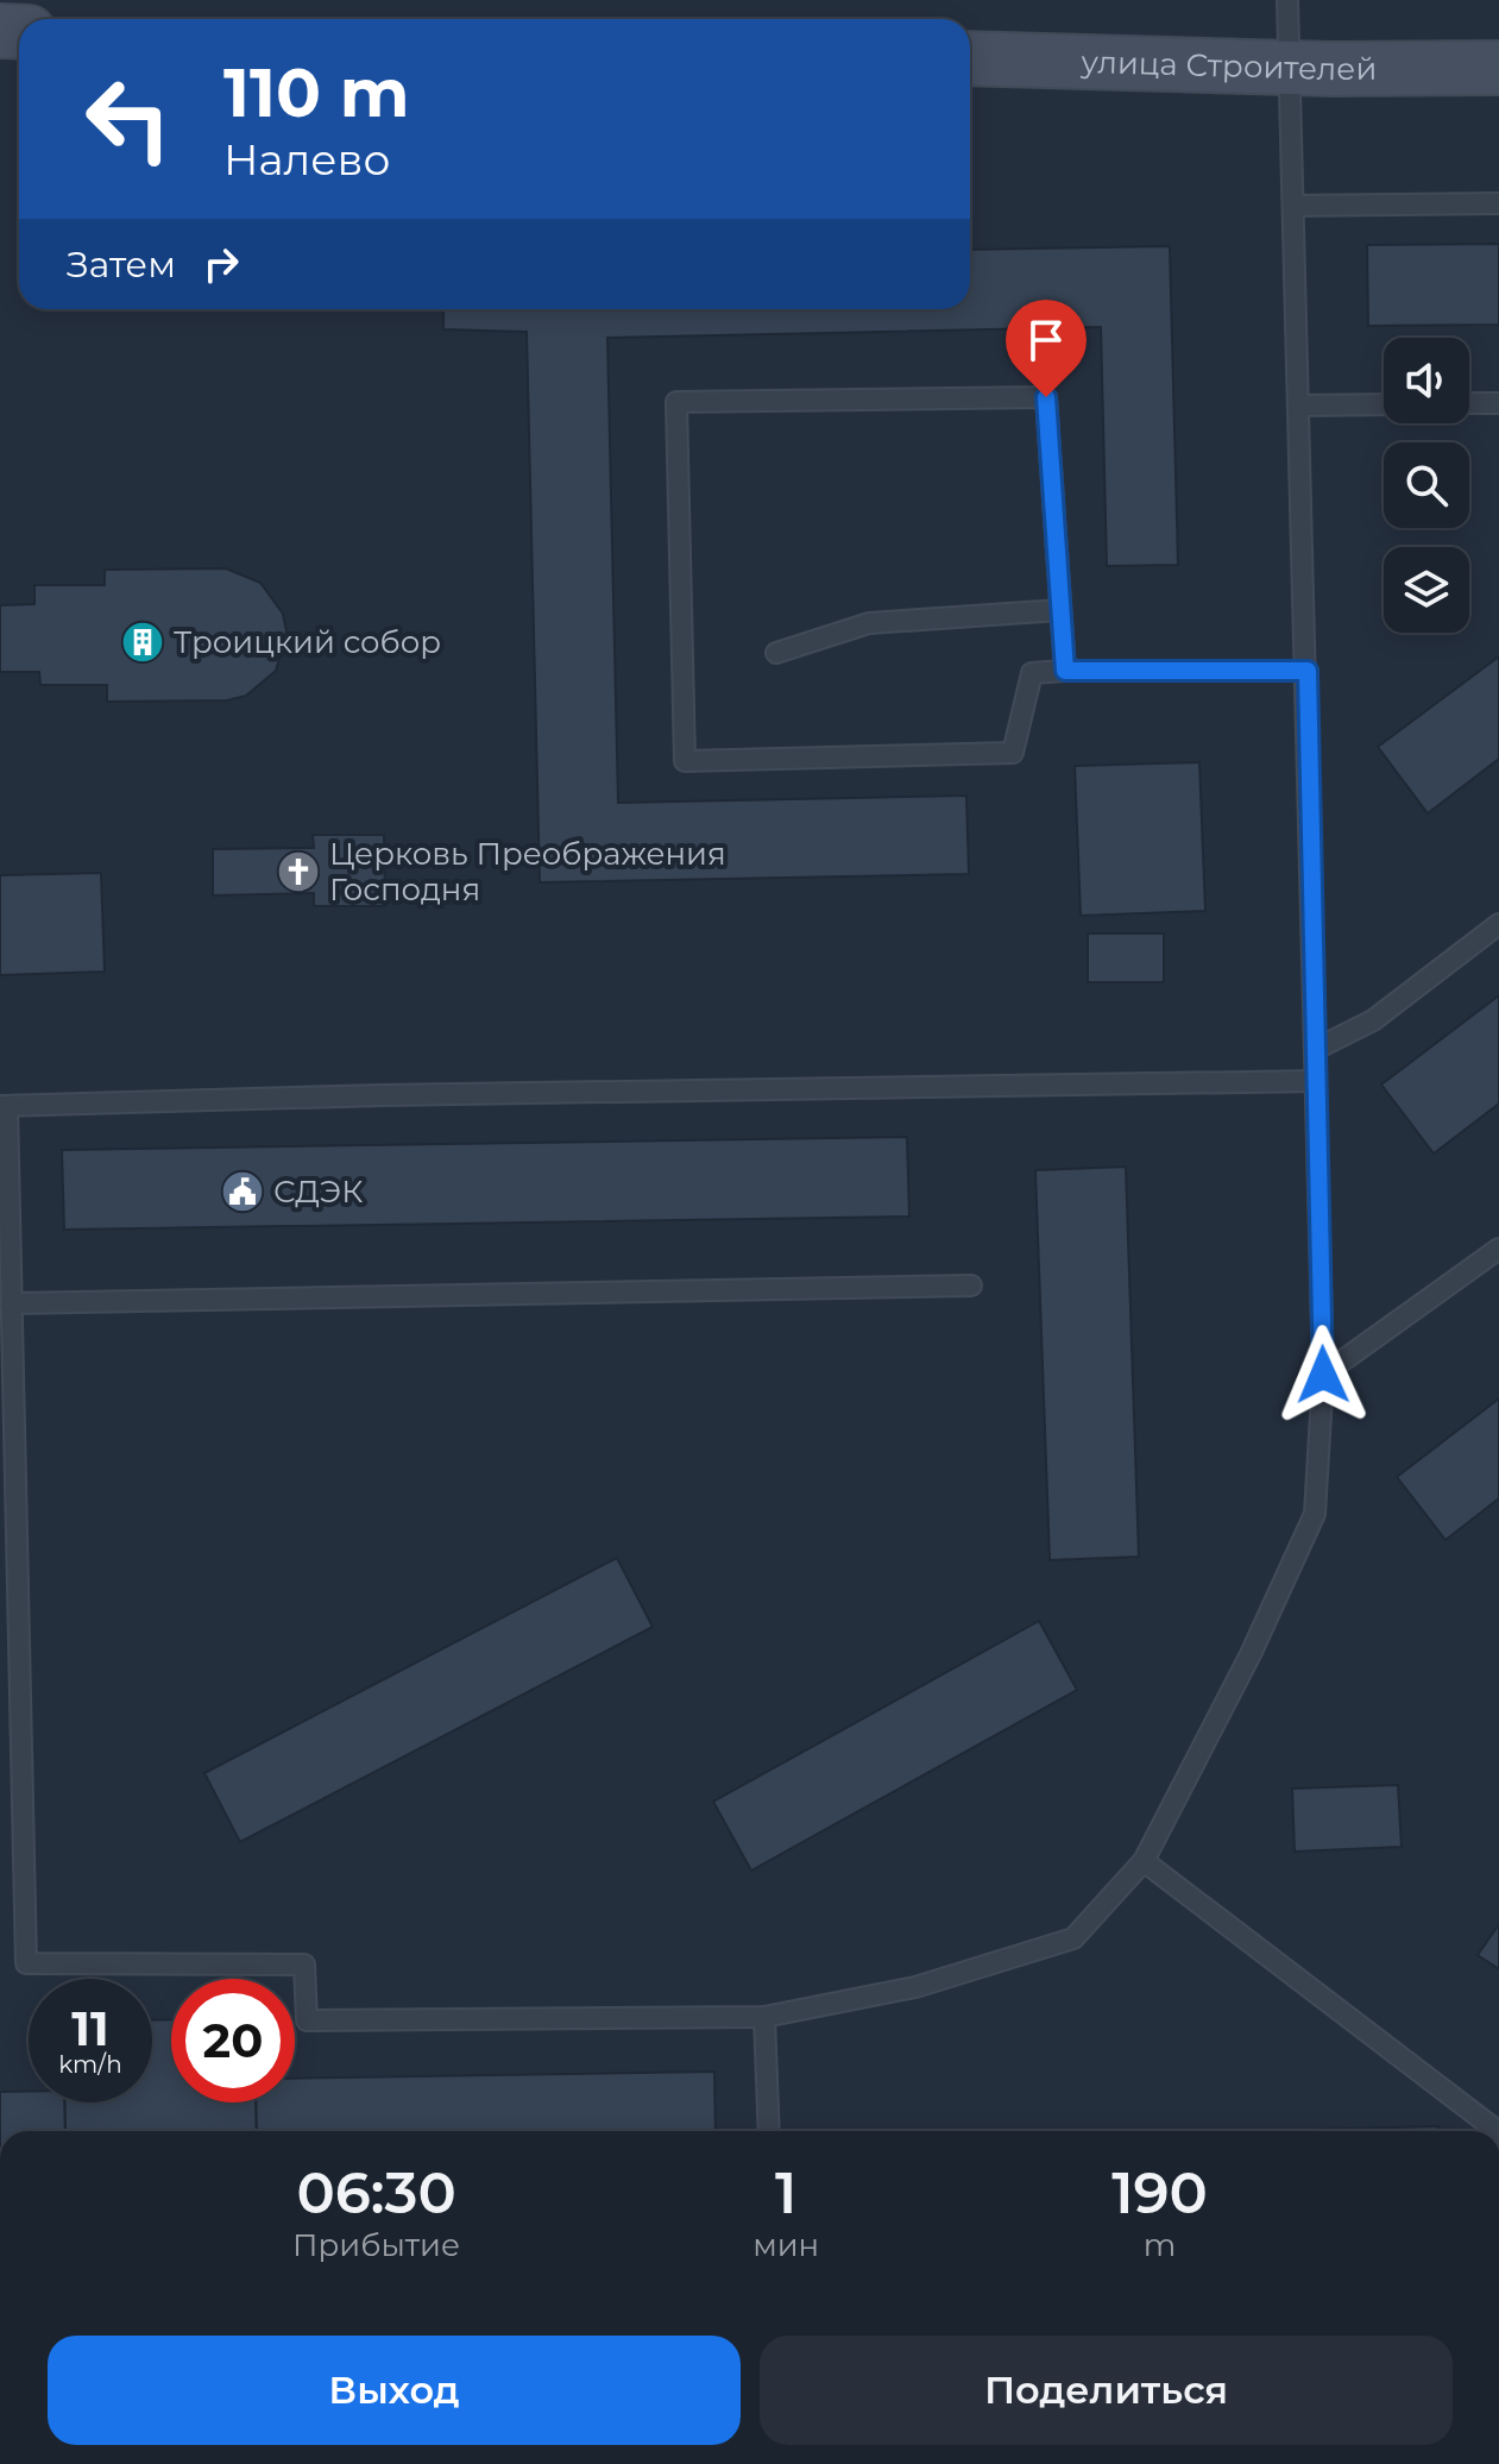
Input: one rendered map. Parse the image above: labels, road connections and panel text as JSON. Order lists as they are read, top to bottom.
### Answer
{
  "streets": {
    "street": ["улица Строителей"]
  },
  "places": {
    "building": ["Троицкий собор"],
    "church": ["Церковь Преображения Господня"],
    "public building": ["СДЭК"]
  },
  "page": {
    "turn": ["110 m", "Налево"],
    "then": "Затем",
    "speed": "11 km/h",
    "limit": "20",
    "eta": [
      "06:30",
      "Прибытие",
      "1",
      "мин",
      "190",
      "m"
    ],
    "buttons": ["Выход", "Поделиться"]
  }
}
